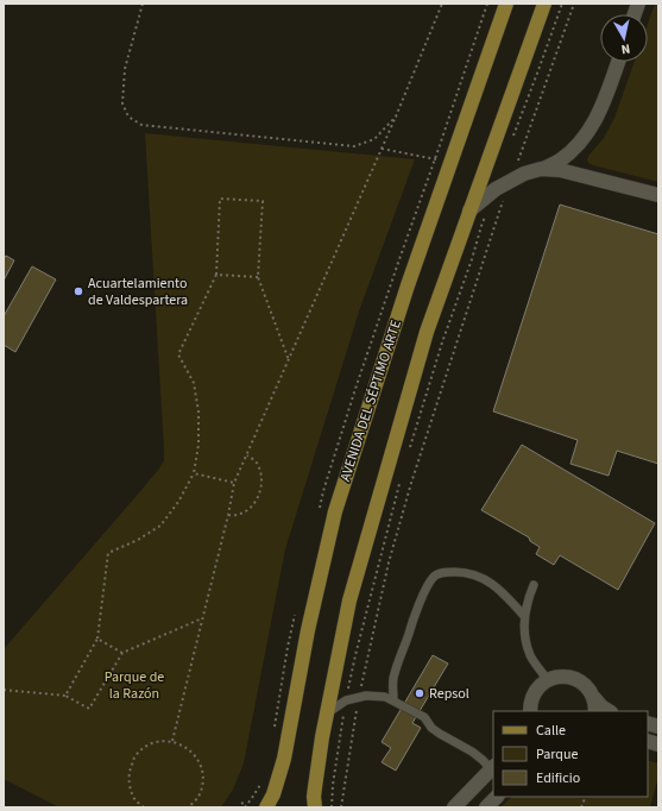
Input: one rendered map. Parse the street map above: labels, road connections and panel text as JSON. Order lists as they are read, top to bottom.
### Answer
{
  "streets": {
    "main road": ["AVENIDA DEL SÉPTIMO ARTE"]
  },
  "parks": ["Parque de la Razón"],
  "places": ["Acuartelamiento de Valdespartera", "Repsol"],
  "legend": ["Calle", "Parque", "Edificio"],
  "north": "bottom"
}
